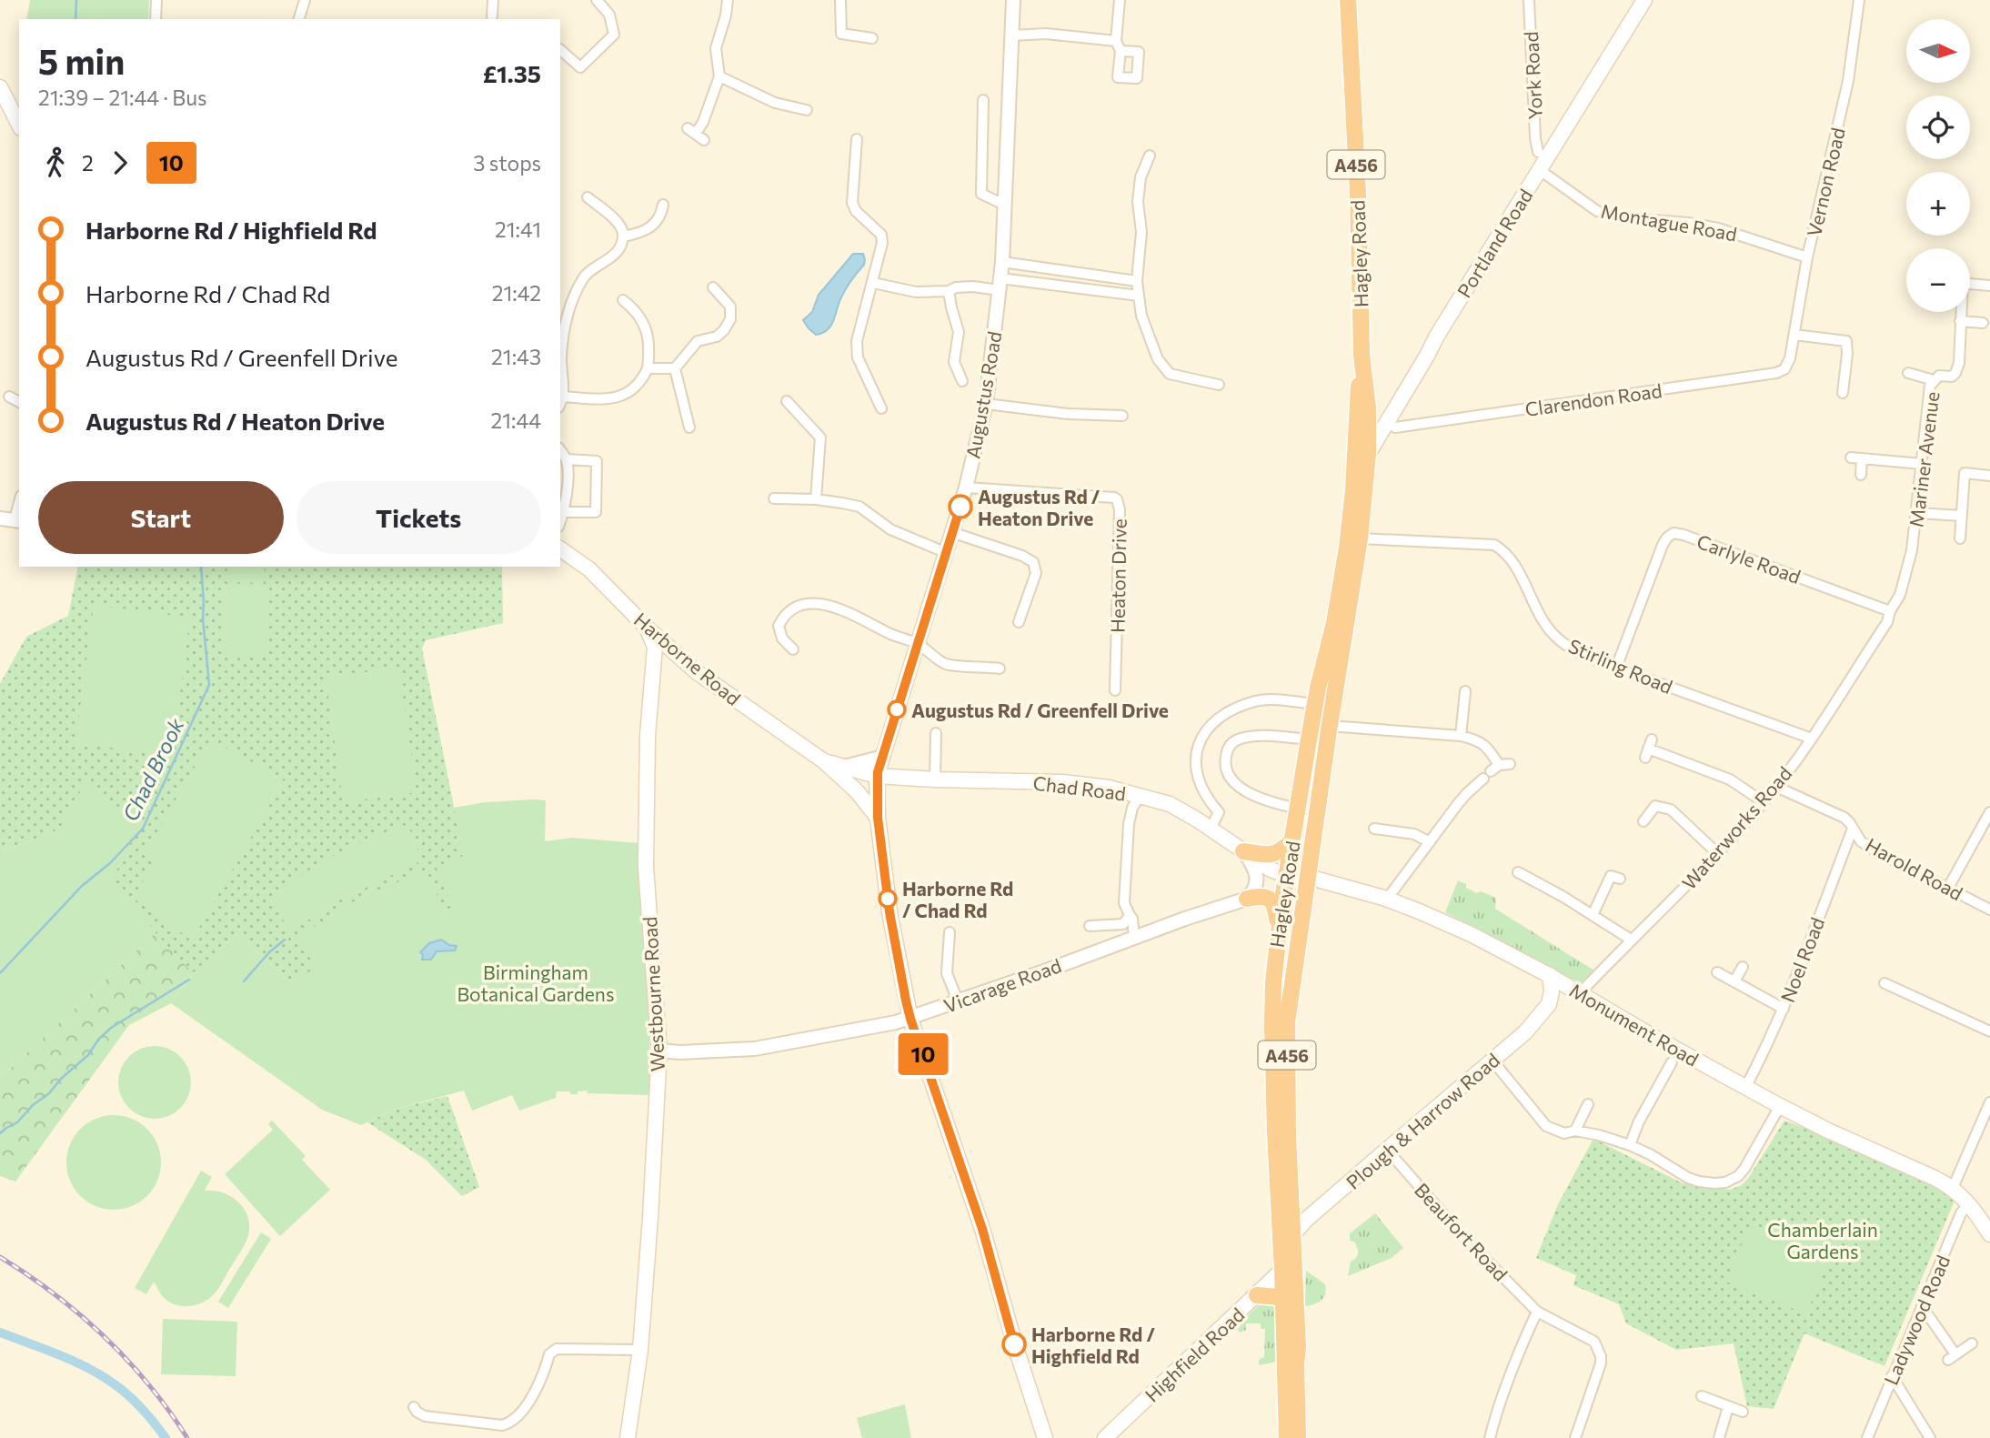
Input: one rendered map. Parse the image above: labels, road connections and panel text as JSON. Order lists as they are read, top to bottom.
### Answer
{
  "streets": {
    "highway": ["A456", "Hagley Road"],
    "main road": [
      "Portland Road",
      "Harborne Road",
      "Chad Road",
      "Westbourne Road",
      "Monument Road",
      "Plough & Harrow Road",
      "Highfield Road"
    ],
    "street": [
      "York Road",
      "Vernon Road",
      "Montague Road",
      "Augustus Road",
      "Clarendon Road",
      "Mariner Avenue",
      "Carlyle Road",
      "Heaton Drive",
      "Stirling Road",
      "Waterworks Road",
      "Harold Road",
      "Noel Road",
      "Vicarage Road",
      "Beaufort Road",
      "Ladywood Road"
    ]
  },
  "crossings": [
    ["Vernon Road", "Montague Road"],
    ["Vernon Road", "Clarendon Road"],
    ["Montague Road", "Portland Road"],
    ["Portland Road", "Hagley Road"],
    ["Hagley Road", "Stirling Road"],
    ["Hagley Road", "Chad Road"],
    ["Hagley Road", "Monument Road"],
    ["Hagley Road", "Plough & Harrow Road"],
    ["Hagley Road", "Highfield Road"],
    ["Augustus Road", "Heaton Drive"],
    ["Augustus Road", "Harborne Road"],
    ["Augustus Road", "Chad Road"],
    ["Mariner Avenue", "Carlyle Road"],
    ["Mariner Avenue", "Waterworks Road"],
    ["Carlyle Road", "Stirling Road"],
    ["Carlyle Road", "Waterworks Road"],
    ["Harborne Road", "Chad Road"],
    ["Harborne Road", "Westbourne Road"],
    ["Stirling Road", "Waterworks Road"],
    ["Chad Road", "Monument Road"],
    ["Waterworks Road", "Harold Road"],
    ["Waterworks Road", "Monument Road"],
    ["Waterworks Road", "Plough & Harrow Road"],
    ["Harold Road", "Noel Road"],
    ["Noel Road", "Monument Road"],
    ["Vicarage Road", "Westbourne Road"],
    ["Monument Road", "Plough & Harrow Road"],
    ["Monument Road", "Ladywood Road"],
    ["Plough & Harrow Road", "Beaufort Road"]
  ],
  "water": ["Chad Brook"],
  "parks": ["Birmingham Botanical Gardens", "Chamberlain Gardens"],
  "places": [
    "Augustus Rd / Heaton Drive",
    "Augustus Rd / Greenfell Drive",
    "Harborne Rd / Chad Rd",
    "Harborne Rd / Highfield Rd"
  ],
  "lines": ["bus line 10"],
  "north": "right",
  "page": {
    "on_map": "10",
    "map_buttons": ["+", "−"],
    "heading": ["5 min", "21:39 – 21:44 · Bus", "£1.35"],
    "legs": ["2", "10", "3 stops"],
    "list": [
      {
        "name": "Harborne Rd / Highfield Rd",
        "value": "21:41"
      },
      {
        "name": "Harborne Rd / Chad Rd",
        "value": "21:42"
      },
      {
        "name": "Augustus Rd / Greenfell Drive",
        "value": "21:43"
      },
      {
        "name": "Augustus Rd / Heaton Drive",
        "value": "21:44"
      }
    ],
    "buttons": ["Start", "Tickets"]
  }
}
